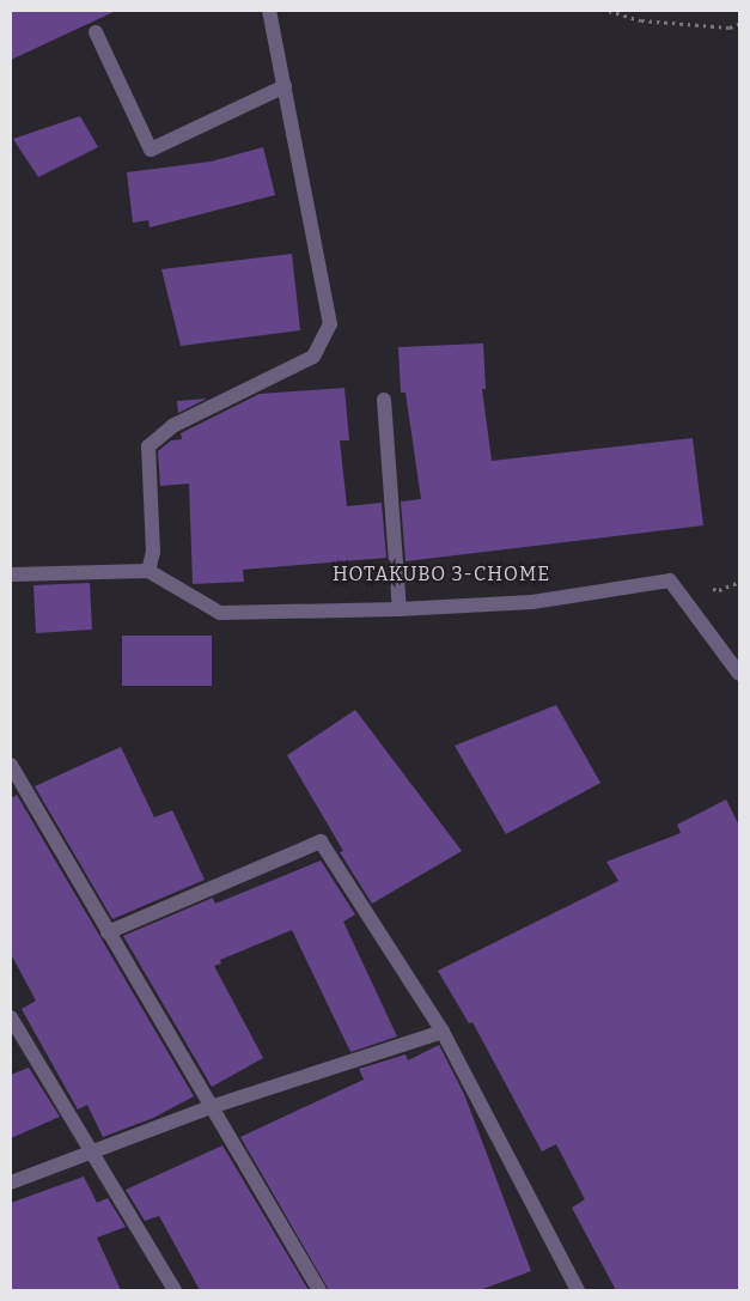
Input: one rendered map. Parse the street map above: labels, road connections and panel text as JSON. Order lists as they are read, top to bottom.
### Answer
{
  "districts": ["HOTAKUBO 3-CHOME"]
}
